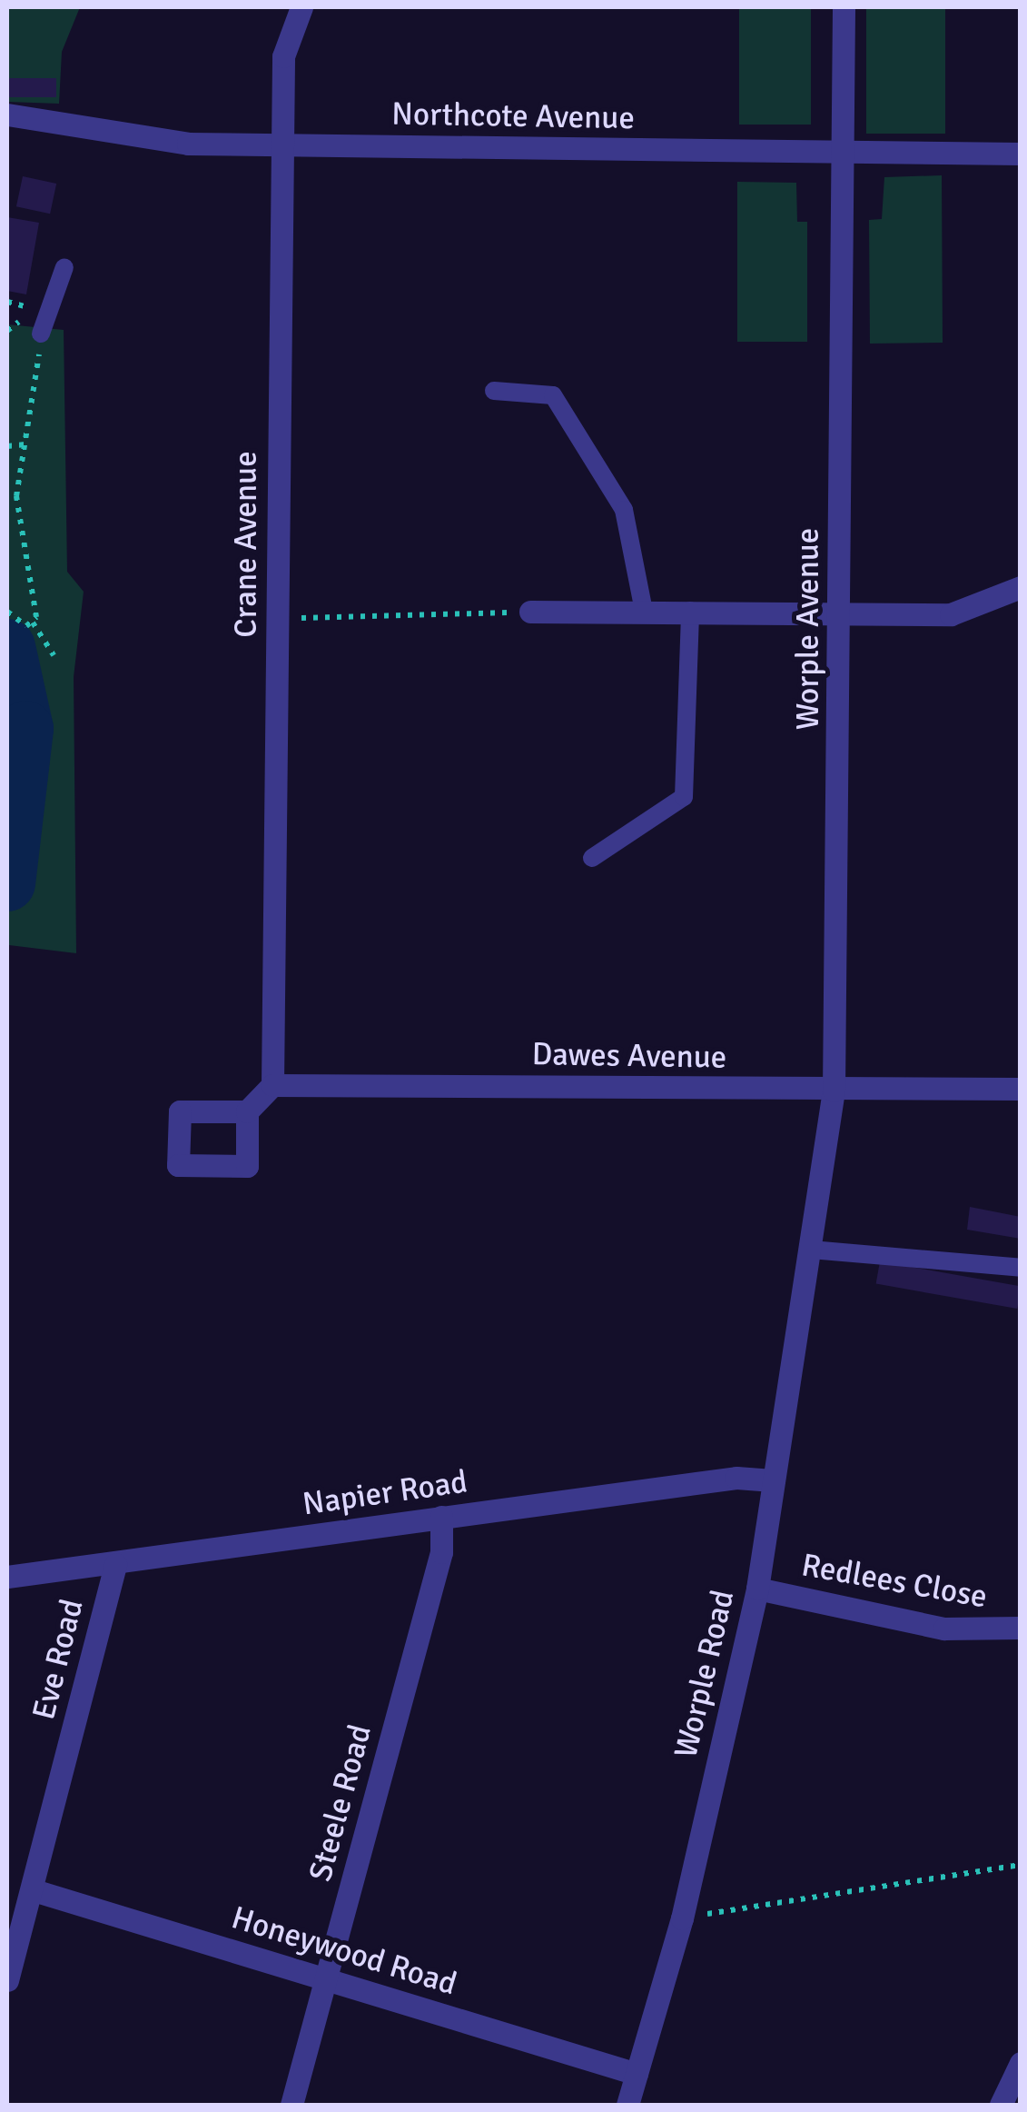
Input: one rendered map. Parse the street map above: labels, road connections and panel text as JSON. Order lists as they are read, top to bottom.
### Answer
{
  "streets": {
    "street": [
      "Northcote Avenue",
      "Crane Avenue",
      "Worple Avenue",
      "Dawes Avenue",
      "Napier Road",
      "Redlees Close",
      "Eve Road",
      "Worple Road",
      "Steele Road",
      "Honeywood Road"
    ]
  },
  "crossings": [
    ["Northcote Avenue", "Crane Avenue"],
    ["Northcote Avenue", "Worple Avenue"],
    ["Crane Avenue", "Dawes Avenue"],
    ["Worple Avenue", "Dawes Avenue"],
    ["Worple Avenue", "Worple Road"],
    ["Napier Road", "Eve Road"],
    ["Napier Road", "Worple Road"],
    ["Napier Road", "Steele Road"],
    ["Redlees Close", "Worple Road"],
    ["Eve Road", "Honeywood Road"],
    ["Worple Road", "Honeywood Road"],
    ["Steele Road", "Honeywood Road"]
  ]
}
